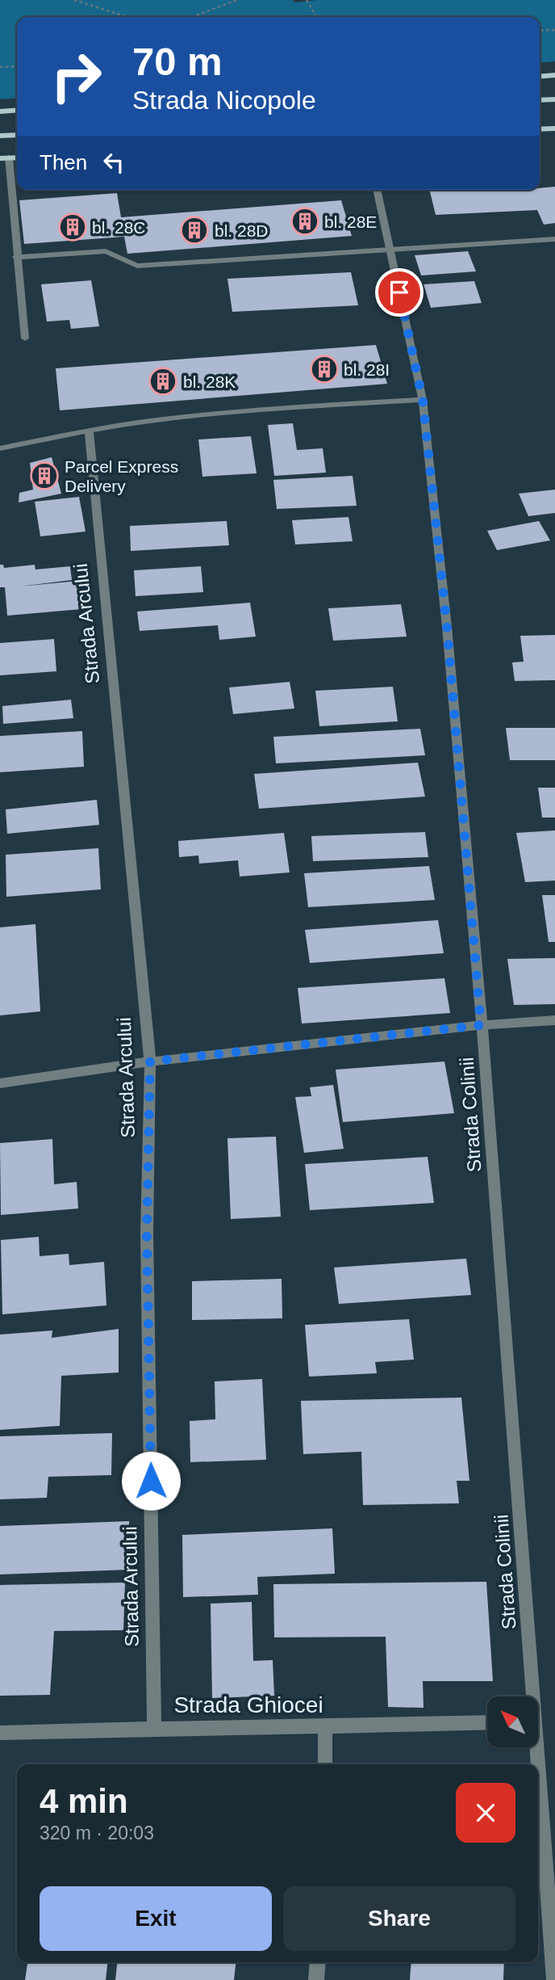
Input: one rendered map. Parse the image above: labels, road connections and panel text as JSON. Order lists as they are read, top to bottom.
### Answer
{
  "streets": {
    "street": ["Strada Arcului", "Strada Colinii", "Strada Ghiocei"]
  },
  "crossings": [
    ["Strada Arcului", "Strada Ghiocei"]
  ],
  "places": {
    "building": [
      "bl. 28E",
      "bl. 28C",
      "bl. 28D",
      "bl. 28I",
      "bl. 28K",
      "Parcel Express Delivery"
    ]
  },
  "north": "top left",
  "page": {
    "turn": ["70 m", "Strada Nicopole"],
    "then": "Then",
    "heading": ["4 min", "320 m · 20:03"],
    "buttons": ["Exit", "Share"]
  }
}
